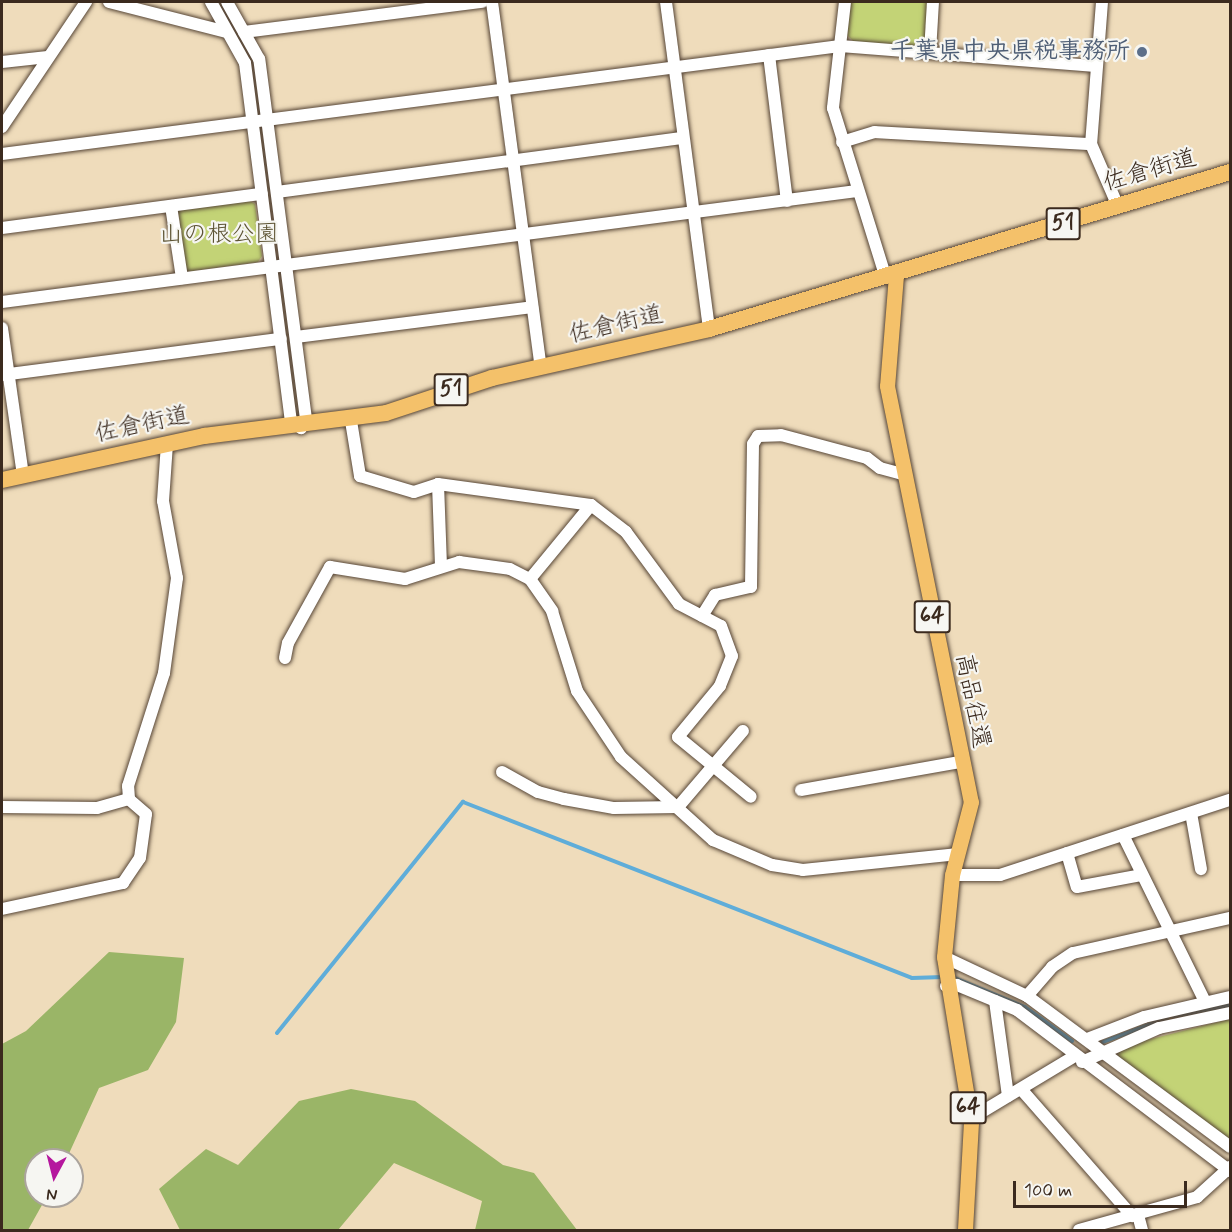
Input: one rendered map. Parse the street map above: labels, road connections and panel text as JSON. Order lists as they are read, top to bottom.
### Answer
{
  "streets": {
    "highway": ["佐倉街道", "51"],
    "main road": ["64", "高品往還"]
  },
  "crossings": [
    ["佐倉街道", "高品往還"],
    ["64", "高品往還"]
  ],
  "parks": ["山の根公園"],
  "places": ["千葉県中央県税事務所"],
  "scale_bar": "100 m",
  "north": "bottom"
}
